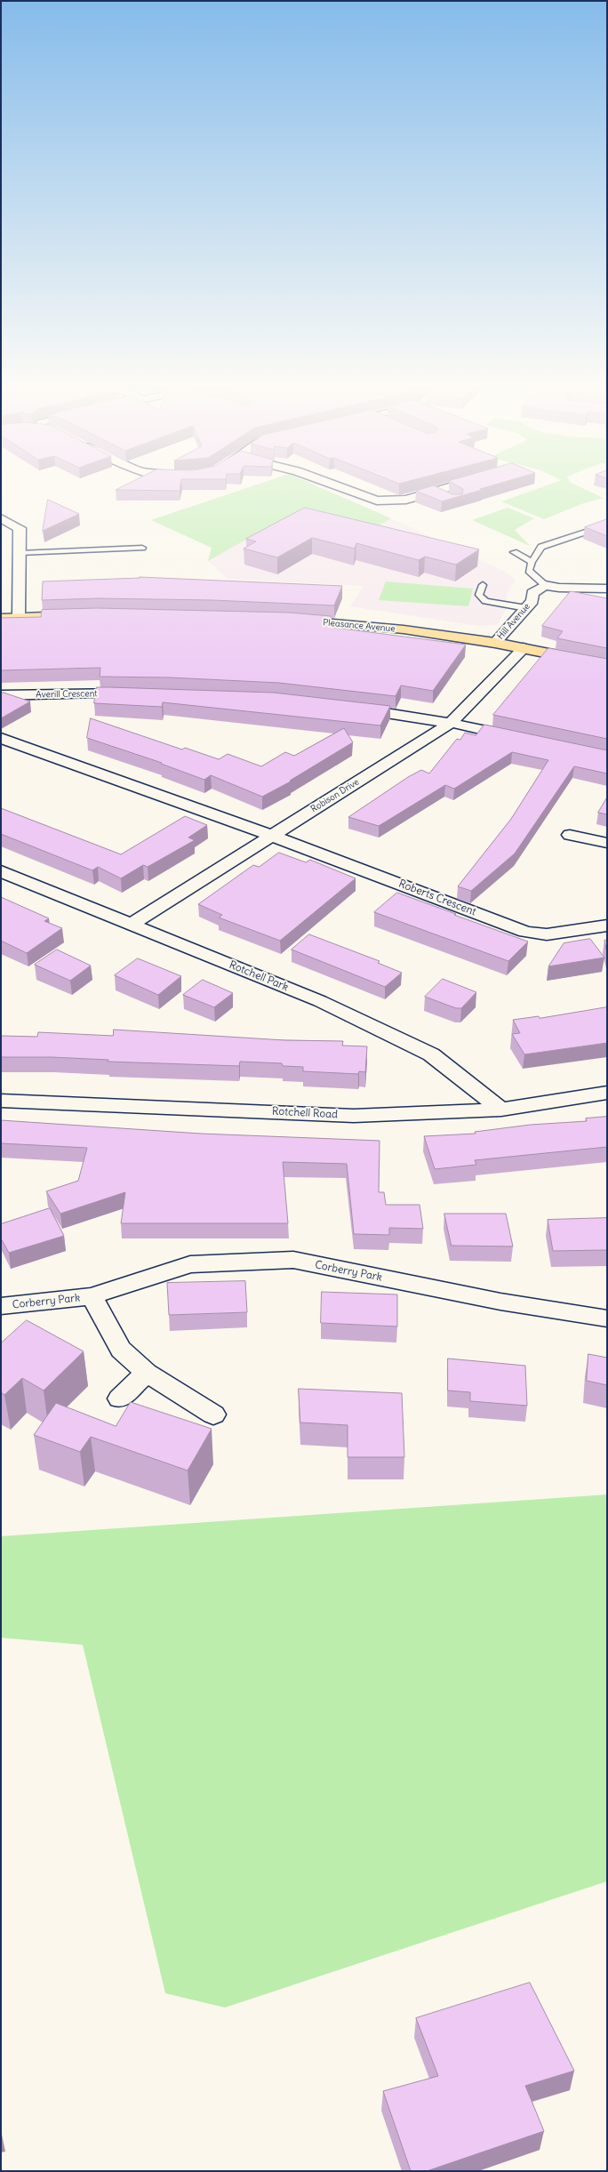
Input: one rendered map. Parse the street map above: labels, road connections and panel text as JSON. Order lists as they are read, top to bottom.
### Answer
{
  "streets": {
    "main road": ["Pleasance Avenue"],
    "street": [
      "Hill Avenue",
      "Averill Crescent",
      "Robison Drive",
      "Roberts Crescent",
      "Rotchell Park",
      "Rotchell Road",
      "Corberry Park"
    ]
  },
  "crossings": [
    ["Hill Avenue", "Pleasance Avenue"],
    ["Pleasance Avenue", "Robison Drive"],
    ["Robison Drive", "Roberts Crescent"],
    ["Robison Drive", "Rotchell Park"],
    ["Rotchell Park", "Rotchell Road"]
  ]
}
